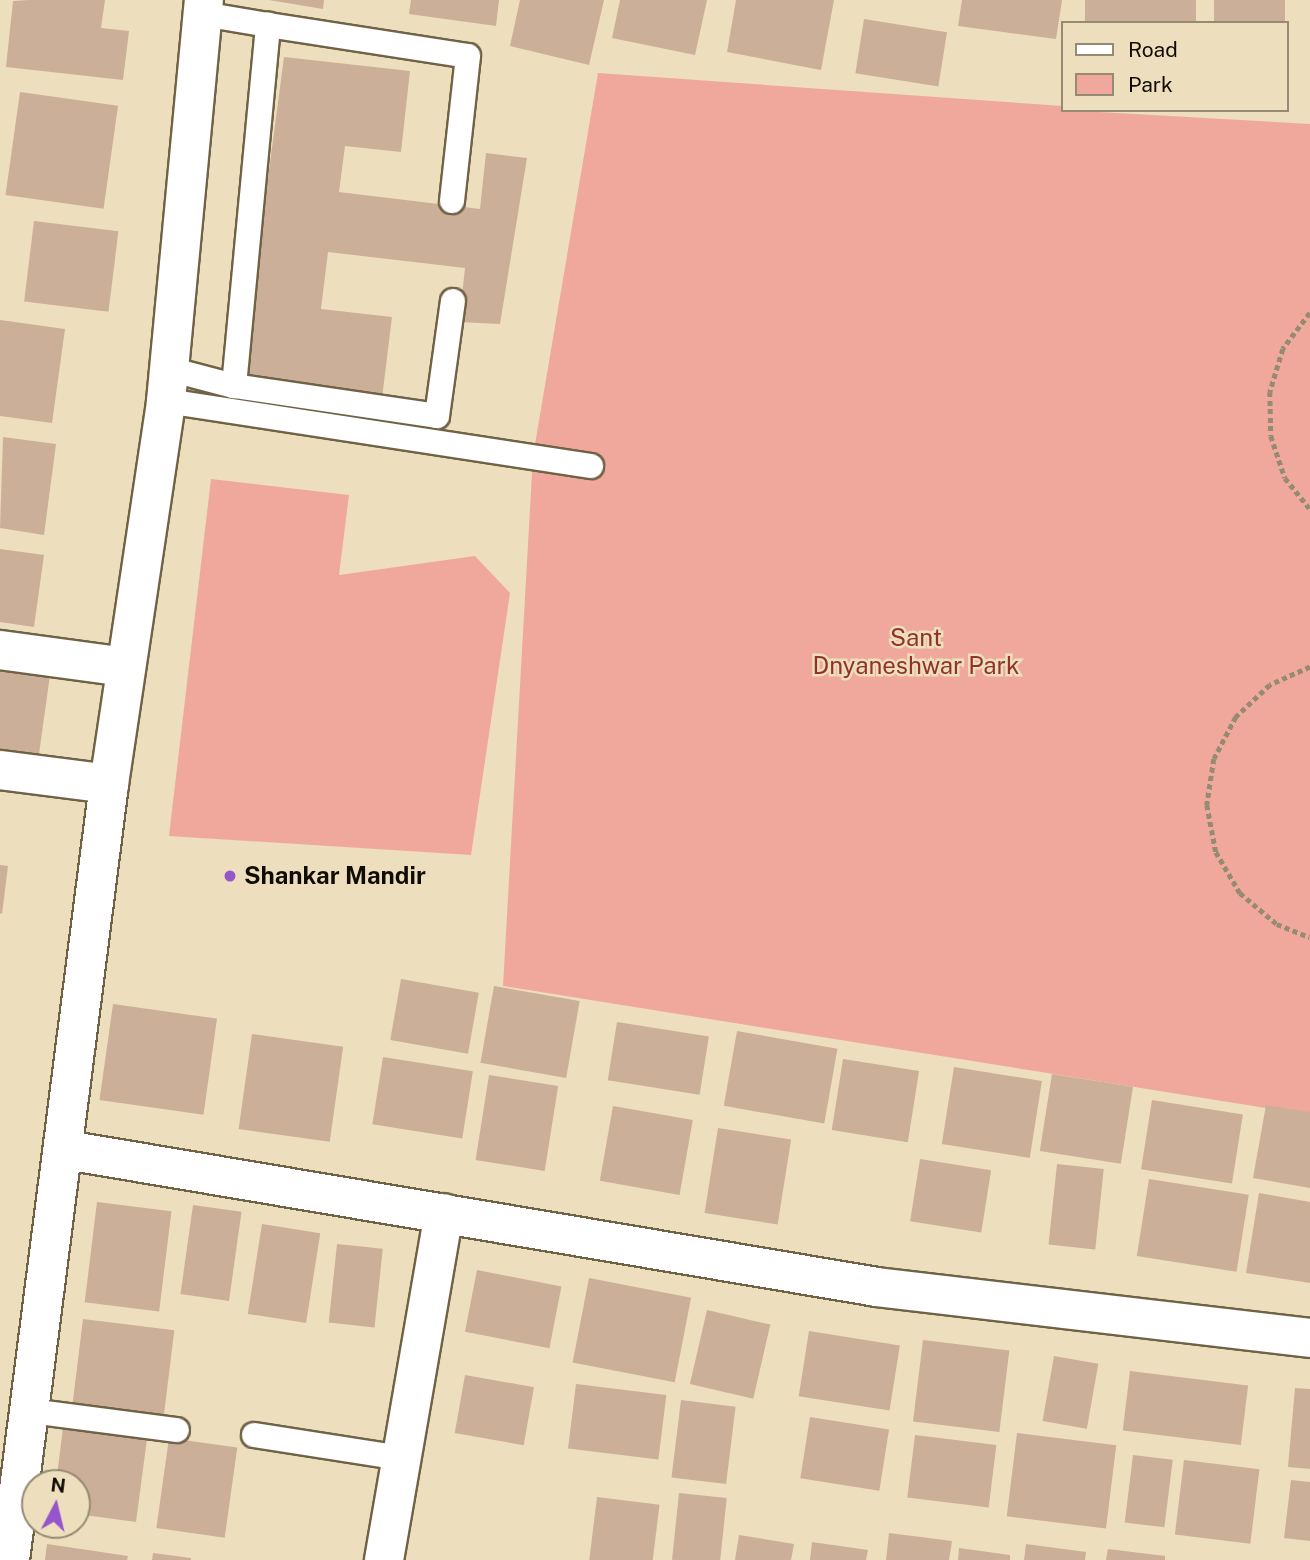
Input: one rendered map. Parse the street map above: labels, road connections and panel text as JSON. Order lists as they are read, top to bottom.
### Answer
{
  "parks": ["Sant Dnyaneshwar Park"],
  "places": ["Shankar Mandir"],
  "legend": ["Road", "Park"],
  "north": "top"
}
